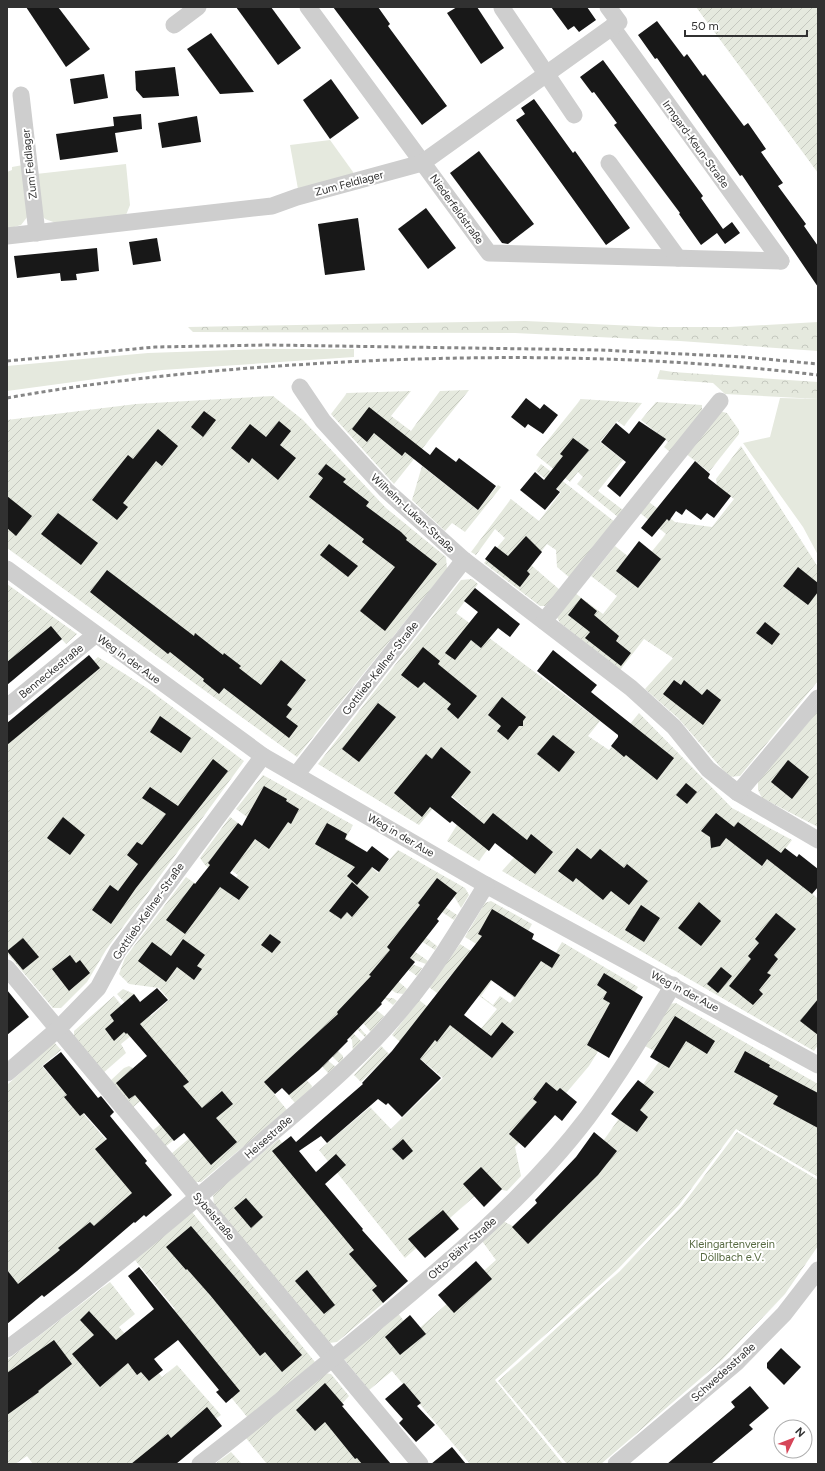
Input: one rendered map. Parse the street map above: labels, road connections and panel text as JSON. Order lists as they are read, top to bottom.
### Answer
{
  "streets": {
    "street": [
      "Irmgard-Keun-Straße",
      "Zum Feldlager",
      "Niederfeldstraße",
      "Wilhelm-Lukan-Straße",
      "Weg in der Aue",
      "Gottlieb-Kellner-Straße",
      "Benneckestraße",
      "Heisestraße",
      "Sybelstraße",
      "Otto-Bähr-Straße",
      "Schwedesstraße"
    ]
  },
  "crossings": [
    ["Irmgard-Keun-Straße", "Zum Feldlager"],
    ["Irmgard-Keun-Straße", "Niederfeldstraße"],
    ["Zum Feldlager", "Niederfeldstraße"],
    ["Wilhelm-Lukan-Straße", "Gottlieb-Kellner-Straße"],
    ["Weg in der Aue", "Gottlieb-Kellner-Straße"],
    ["Weg in der Aue", "Benneckestraße"],
    ["Weg in der Aue", "Heisestraße"],
    ["Weg in der Aue", "Otto-Bähr-Straße"],
    ["Gottlieb-Kellner-Straße", "Sybelstraße"],
    ["Heisestraße", "Sybelstraße"],
    ["Sybelstraße", "Otto-Bähr-Straße"]
  ],
  "parks": ["Kleingartenverein Döllbach e.V."],
  "scale_bar": "50 m",
  "north": "top right"
}
